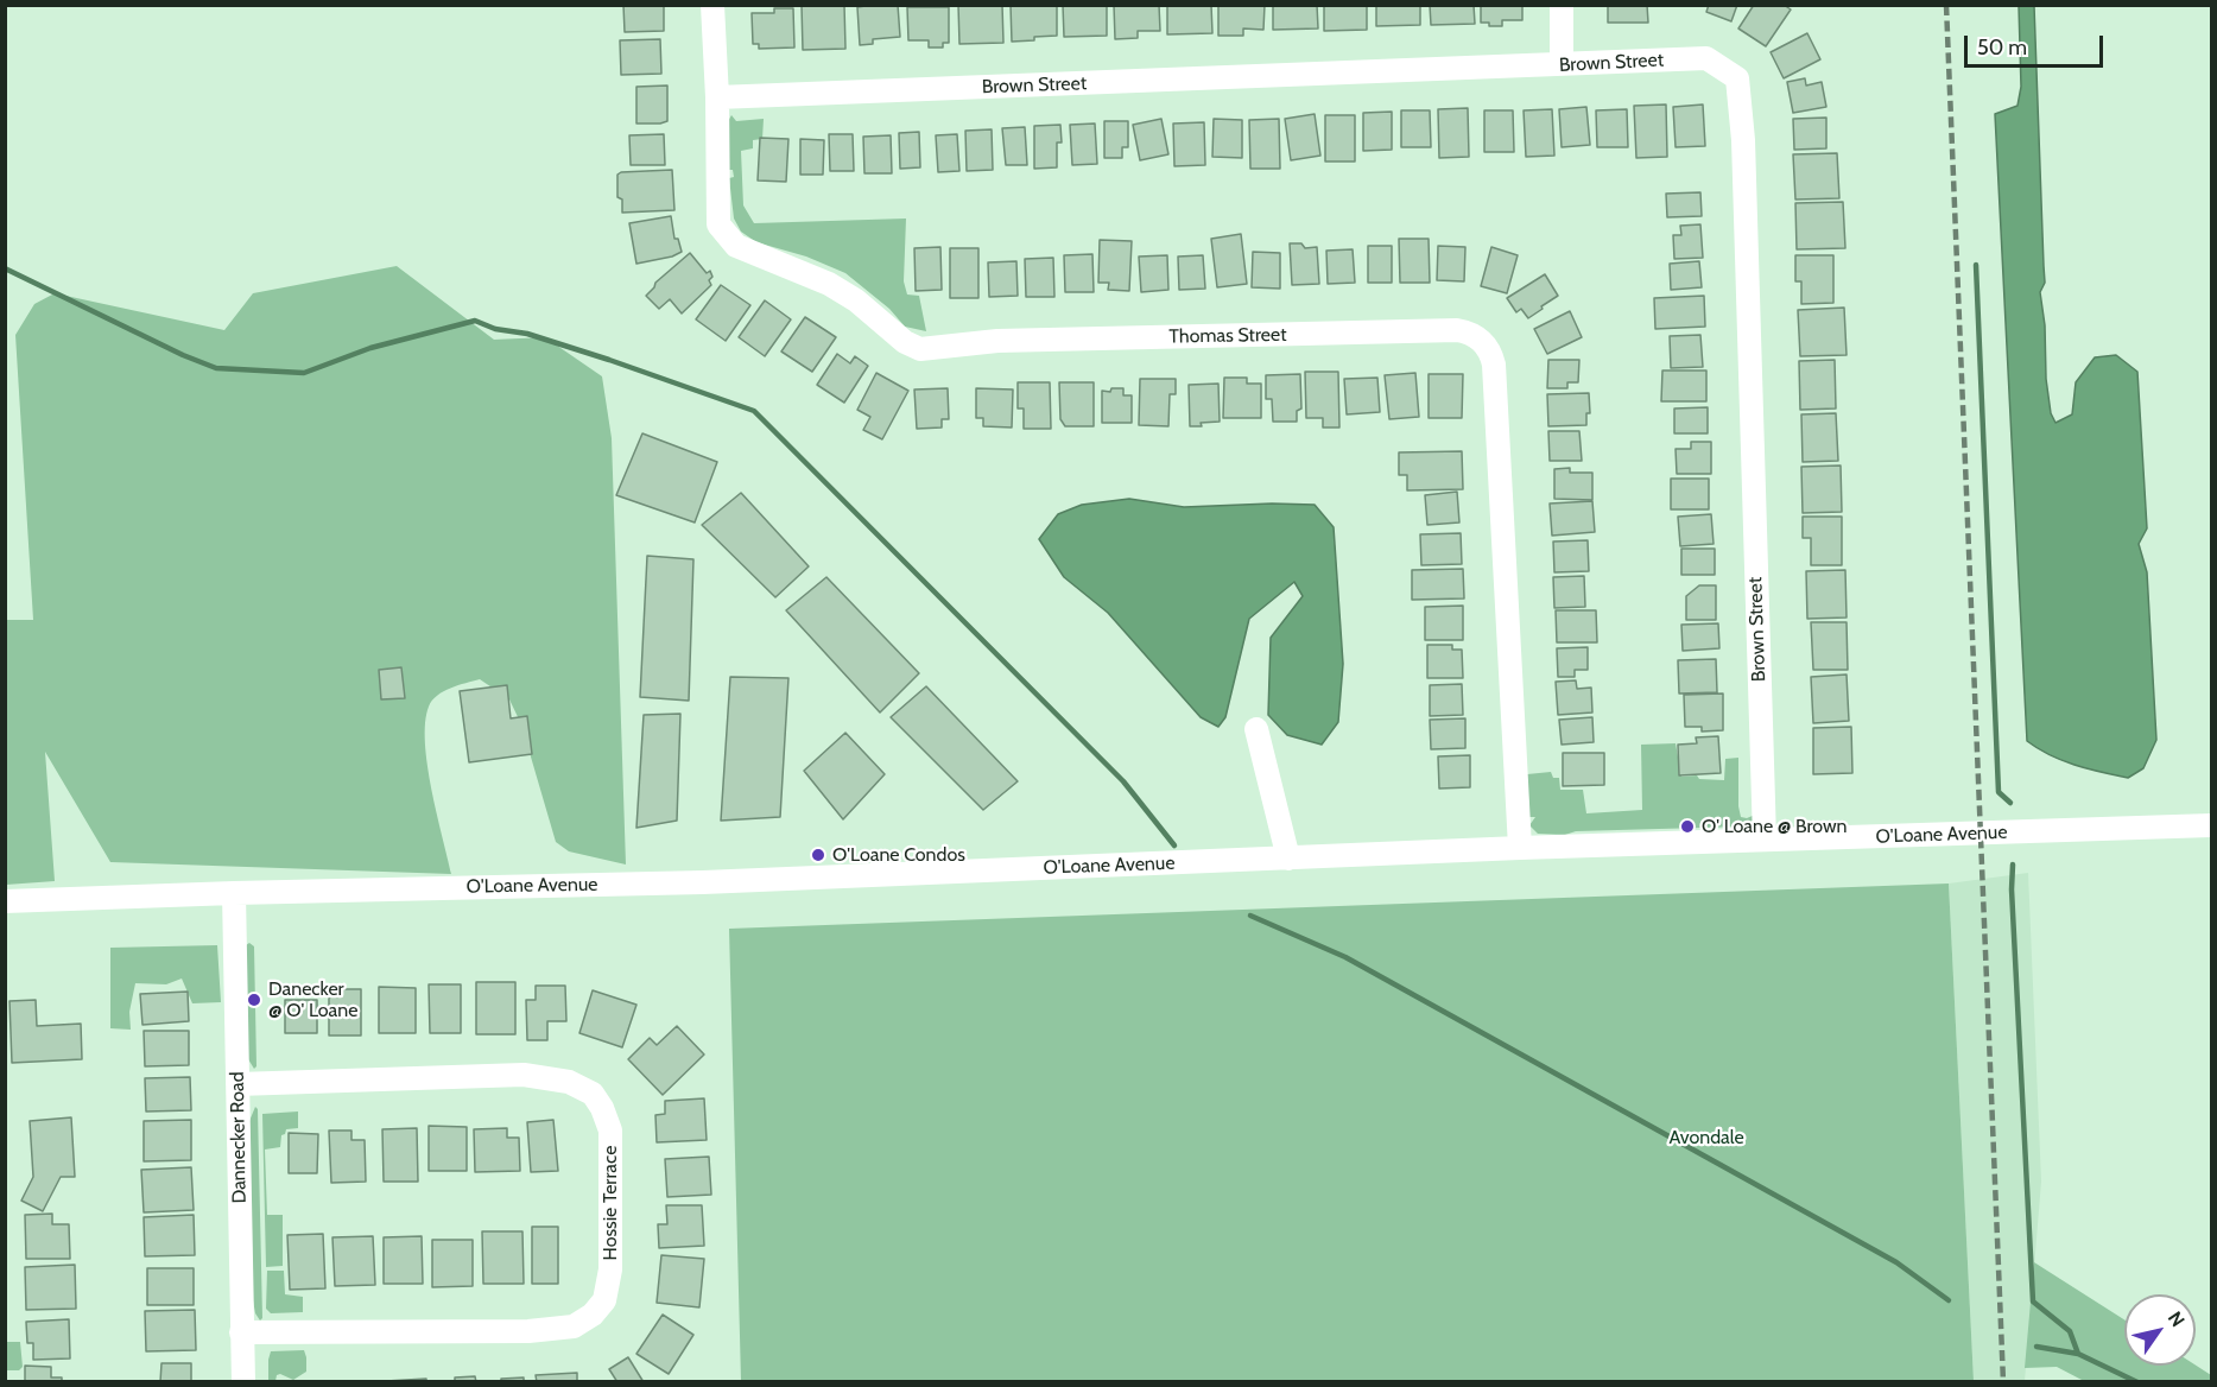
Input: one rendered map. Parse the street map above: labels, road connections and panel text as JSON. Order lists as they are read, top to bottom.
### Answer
{
  "streets": {
    "street": [
      "Brown Street",
      "Thomas Street",
      "O'Loane Avenue",
      "Dannecker Road",
      "Hossie Terrace"
    ]
  },
  "crossings": [
    ["Brown Street", "Thomas Street"],
    ["Brown Street", "O'Loane Avenue"],
    ["Thomas Street", "O'Loane Avenue"],
    ["O'Loane Avenue", "Dannecker Road"],
    ["Dannecker Road", "Hossie Terrace"]
  ],
  "parks": ["Avondale"],
  "places": ["O' Loane @ Brown", "O'Loane Condos", "Danecker @ O' Loane"],
  "scale_bar": "50 m",
  "north": "top right"
}
